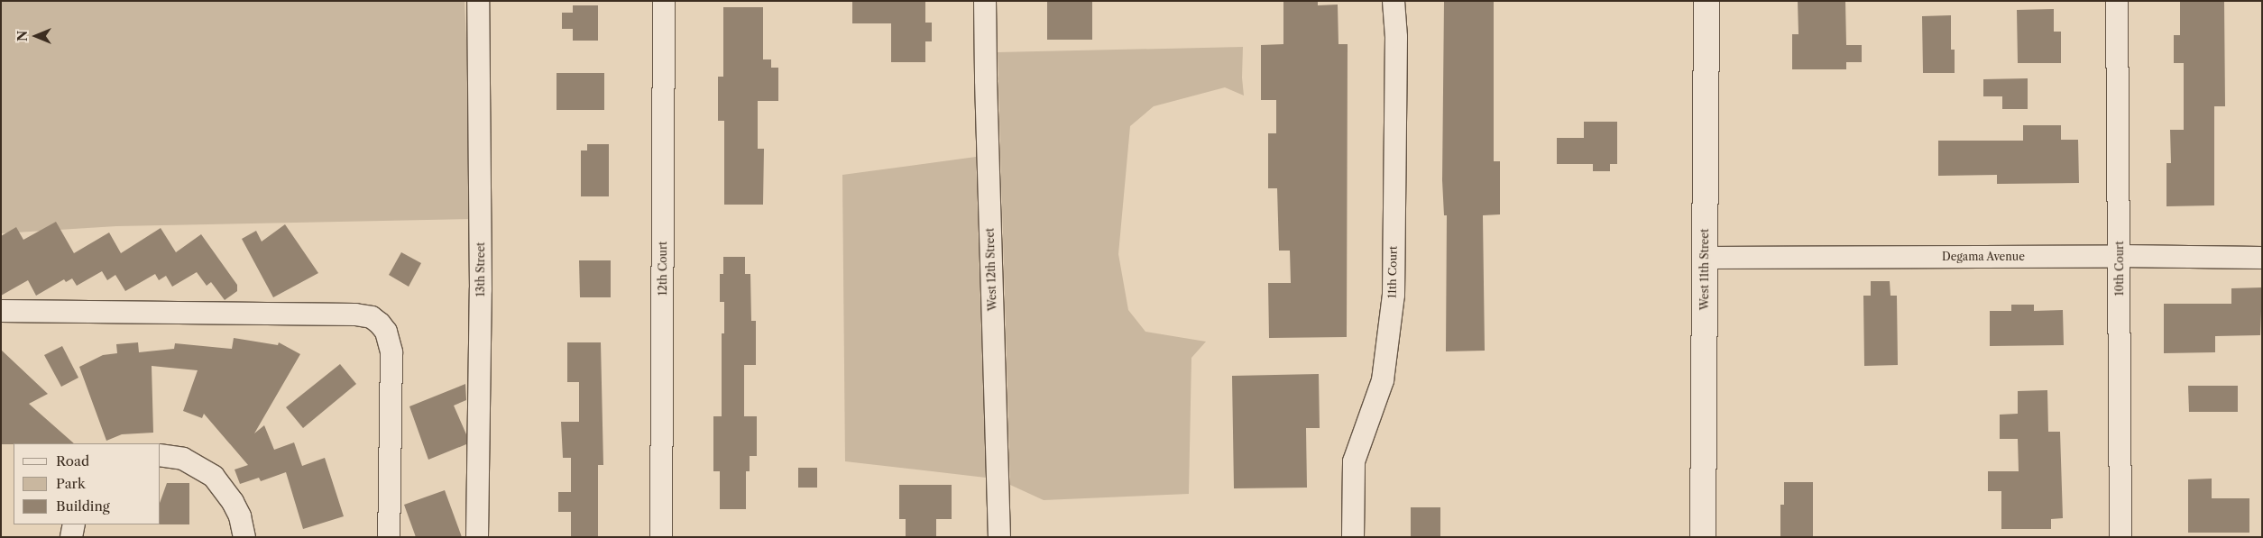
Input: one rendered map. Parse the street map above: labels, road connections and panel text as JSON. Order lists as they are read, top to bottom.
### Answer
{
  "streets": {
    "main road": ["West 11th Street"],
    "street": [
      "Degama Avenue",
      "12th Court",
      "10th Court",
      "13th Street",
      "West 12th Street",
      "11th Court"
    ]
  },
  "crossings": [
    ["Degama Avenue", "10th Court"],
    ["Degama Avenue", "West 11th Street"]
  ],
  "legend": ["Road", "Park", "Building"],
  "north": "left"
}
